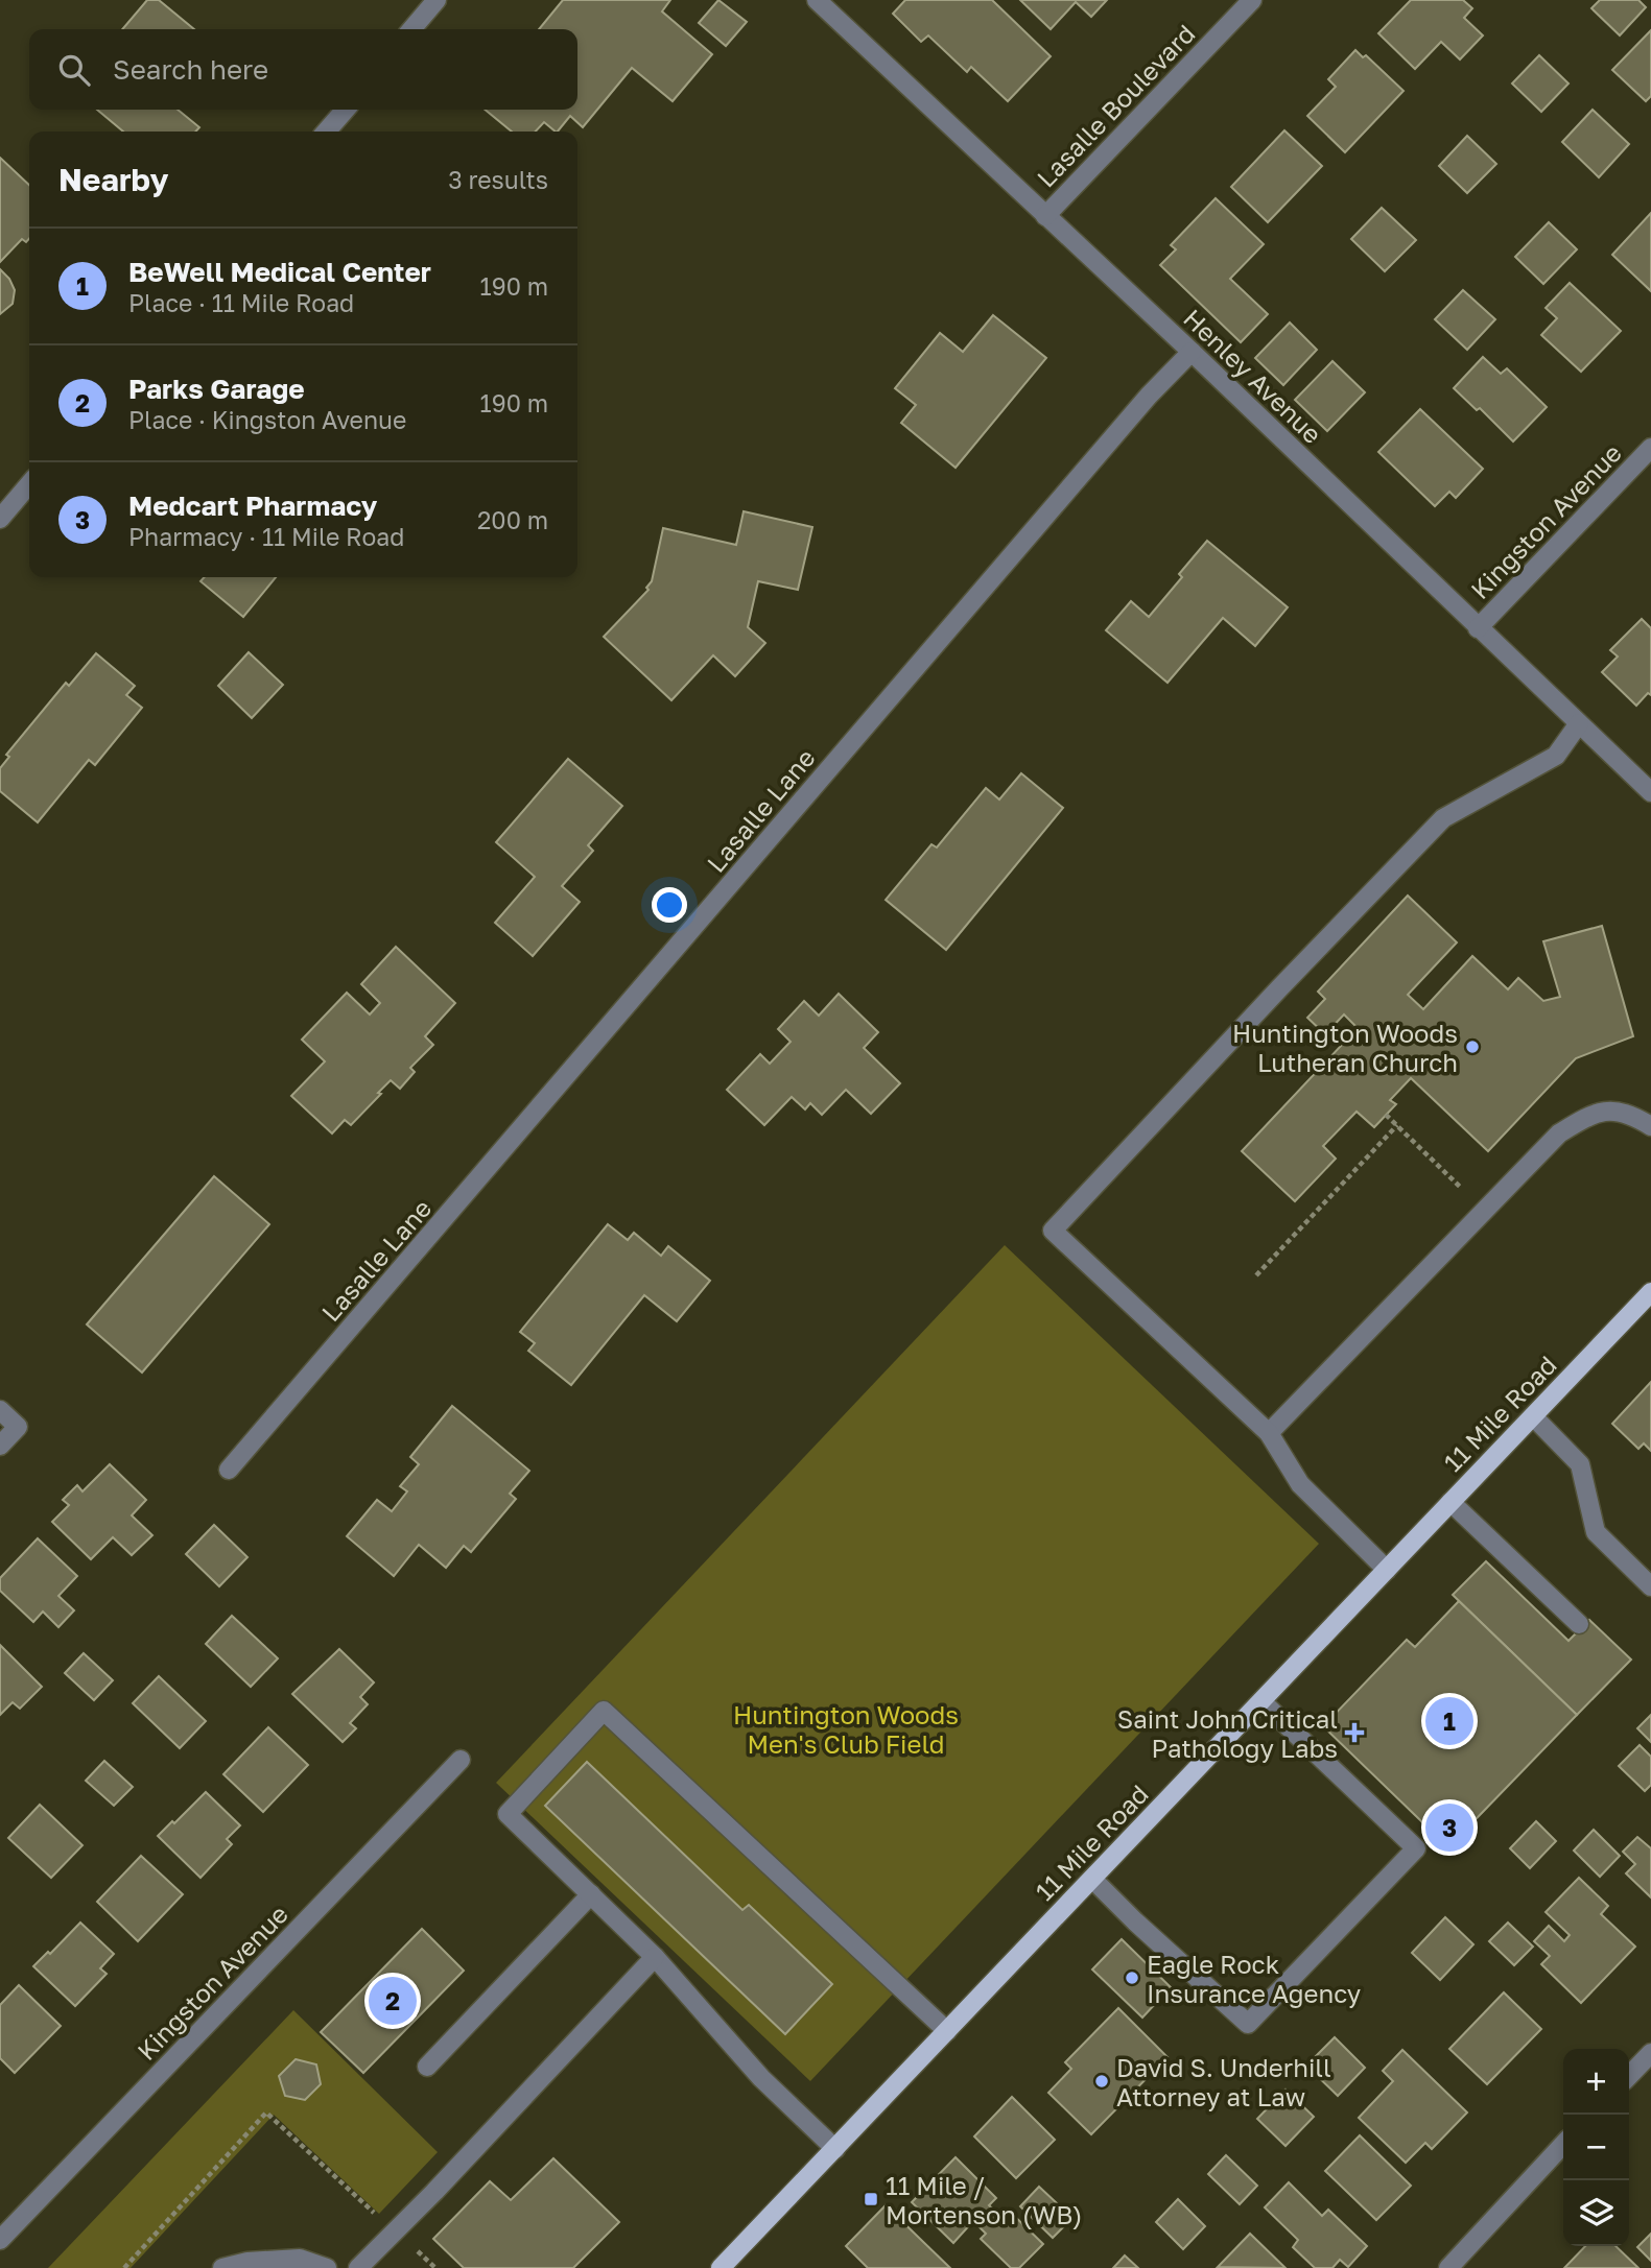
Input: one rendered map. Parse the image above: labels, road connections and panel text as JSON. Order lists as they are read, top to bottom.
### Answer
{
  "streets": {
    "main road": ["11 Mile Road"],
    "street": [
      "Lasalle Boulevard",
      "Henley Avenue",
      "Kingston Avenue",
      "Lasalle Lane"
    ]
  },
  "crossings": [
    ["Lasalle Boulevard", "Henley Avenue"],
    ["Henley Avenue", "Kingston Avenue"],
    ["Henley Avenue", "Lasalle Lane"]
  ],
  "parks": ["Huntington Woods Men's Club Field"],
  "places": {
    "other": ["Huntington Woods Lutheran Church", "Eagle Rock Insurance Agency", "David S. Underhill Attorney at Law"],
    "health": ["Saint John Critical Pathology Labs"],
    "transit": ["11 Mile / Mortenson (WB)"]
  },
  "page": {
    "search": "Search here",
    "heading": ["Nearby", "3 results"],
    "list": [
      {
        "mark": "1",
        "name": "BeWell Medical Center",
        "note": "Place · 11 Mile Road",
        "value": "190 m"
      },
      {
        "mark": "2",
        "name": "Parks Garage",
        "note": "Place · Kingston Avenue",
        "value": "190 m"
      },
      {
        "mark": "3",
        "name": "Medcart Pharmacy",
        "note": "Pharmacy · 11 Mile Road",
        "value": "200 m"
      }
    ],
    "pins": ["1", "3", "2"],
    "map_buttons": ["+", "−"]
  }
}
